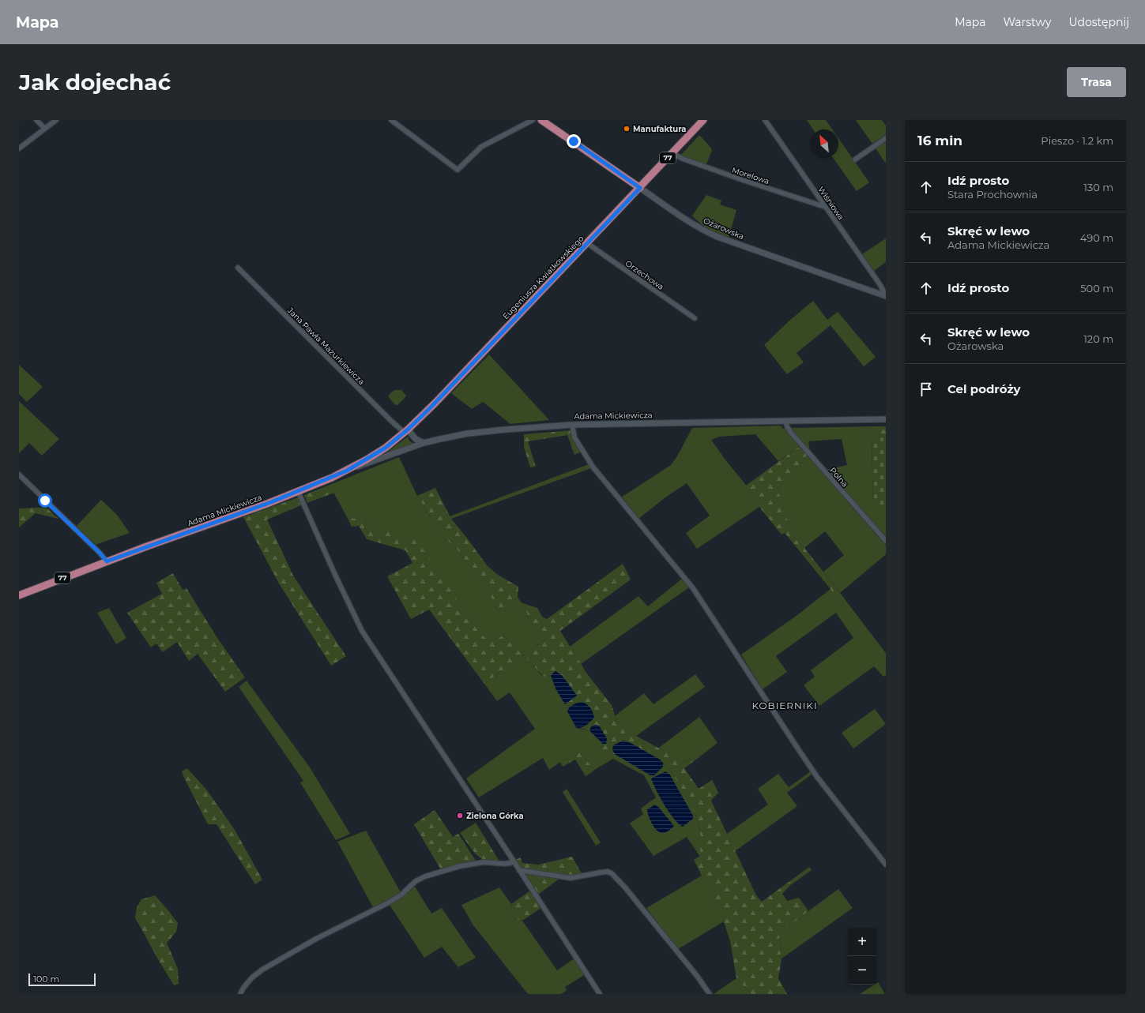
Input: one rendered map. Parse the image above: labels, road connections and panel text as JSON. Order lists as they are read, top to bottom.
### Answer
{
  "streets": {
    "main road": [
      "77",
      "Ożarowska",
      "Eugeniusza Kwiatkowskiego",
      "Adama Mickiewicza"
    ],
    "street": [
      "Morelowa",
      "Wiśniowa",
      "Orzechowa",
      "Jana Pawła Mazurkiewicza",
      "Polna"
    ]
  },
  "crossings": [
    ["77", "Adama Mickiewicza"],
    ["Morelowa", "Wiśniowa"],
    ["Morelowa", "Eugeniusza Kwiatkowskiego"],
    ["Wiśniowa", "Ożarowska"],
    ["Ożarowska", "Eugeniusza Kwiatkowskiego"],
    ["Orzechowa", "Eugeniusza Kwiatkowskiego"],
    ["Eugeniusza Kwiatkowskiego", "Jana Pawła Mazurkiewicza"],
    ["Eugeniusza Kwiatkowskiego", "Adama Mickiewicza"],
    ["Jana Pawła Mazurkiewicza", "Adama Mickiewicza"],
    ["Adama Mickiewicza", "Polna"]
  ],
  "districts": ["KOBIERNIKI"],
  "places": ["Manufaktura", "Zielona Górka"],
  "scale_bar": "100 m",
  "north": "top left",
  "page": {
    "header": "Mapa",
    "nav": ["Mapa", "Warstwy", "Udostępnij"],
    "buttons": "Trasa",
    "title": "Jak dojechać",
    "heading": ["16 min", "Pieszo · 1.2 km"],
    "list": [
      ["Idź prosto", "Stara Prochownia", "130 m"],
      ["Skręć w lewo", "Adama Mickiewicza", "490 m"],
      ["Idź prosto", "500 m"],
      ["Skręć w lewo", "Ożarowska", "120 m"],
      "Cel podróży"
    ],
    "map_buttons": ["+", "−"],
    "scale": "100 m"
  }
}
